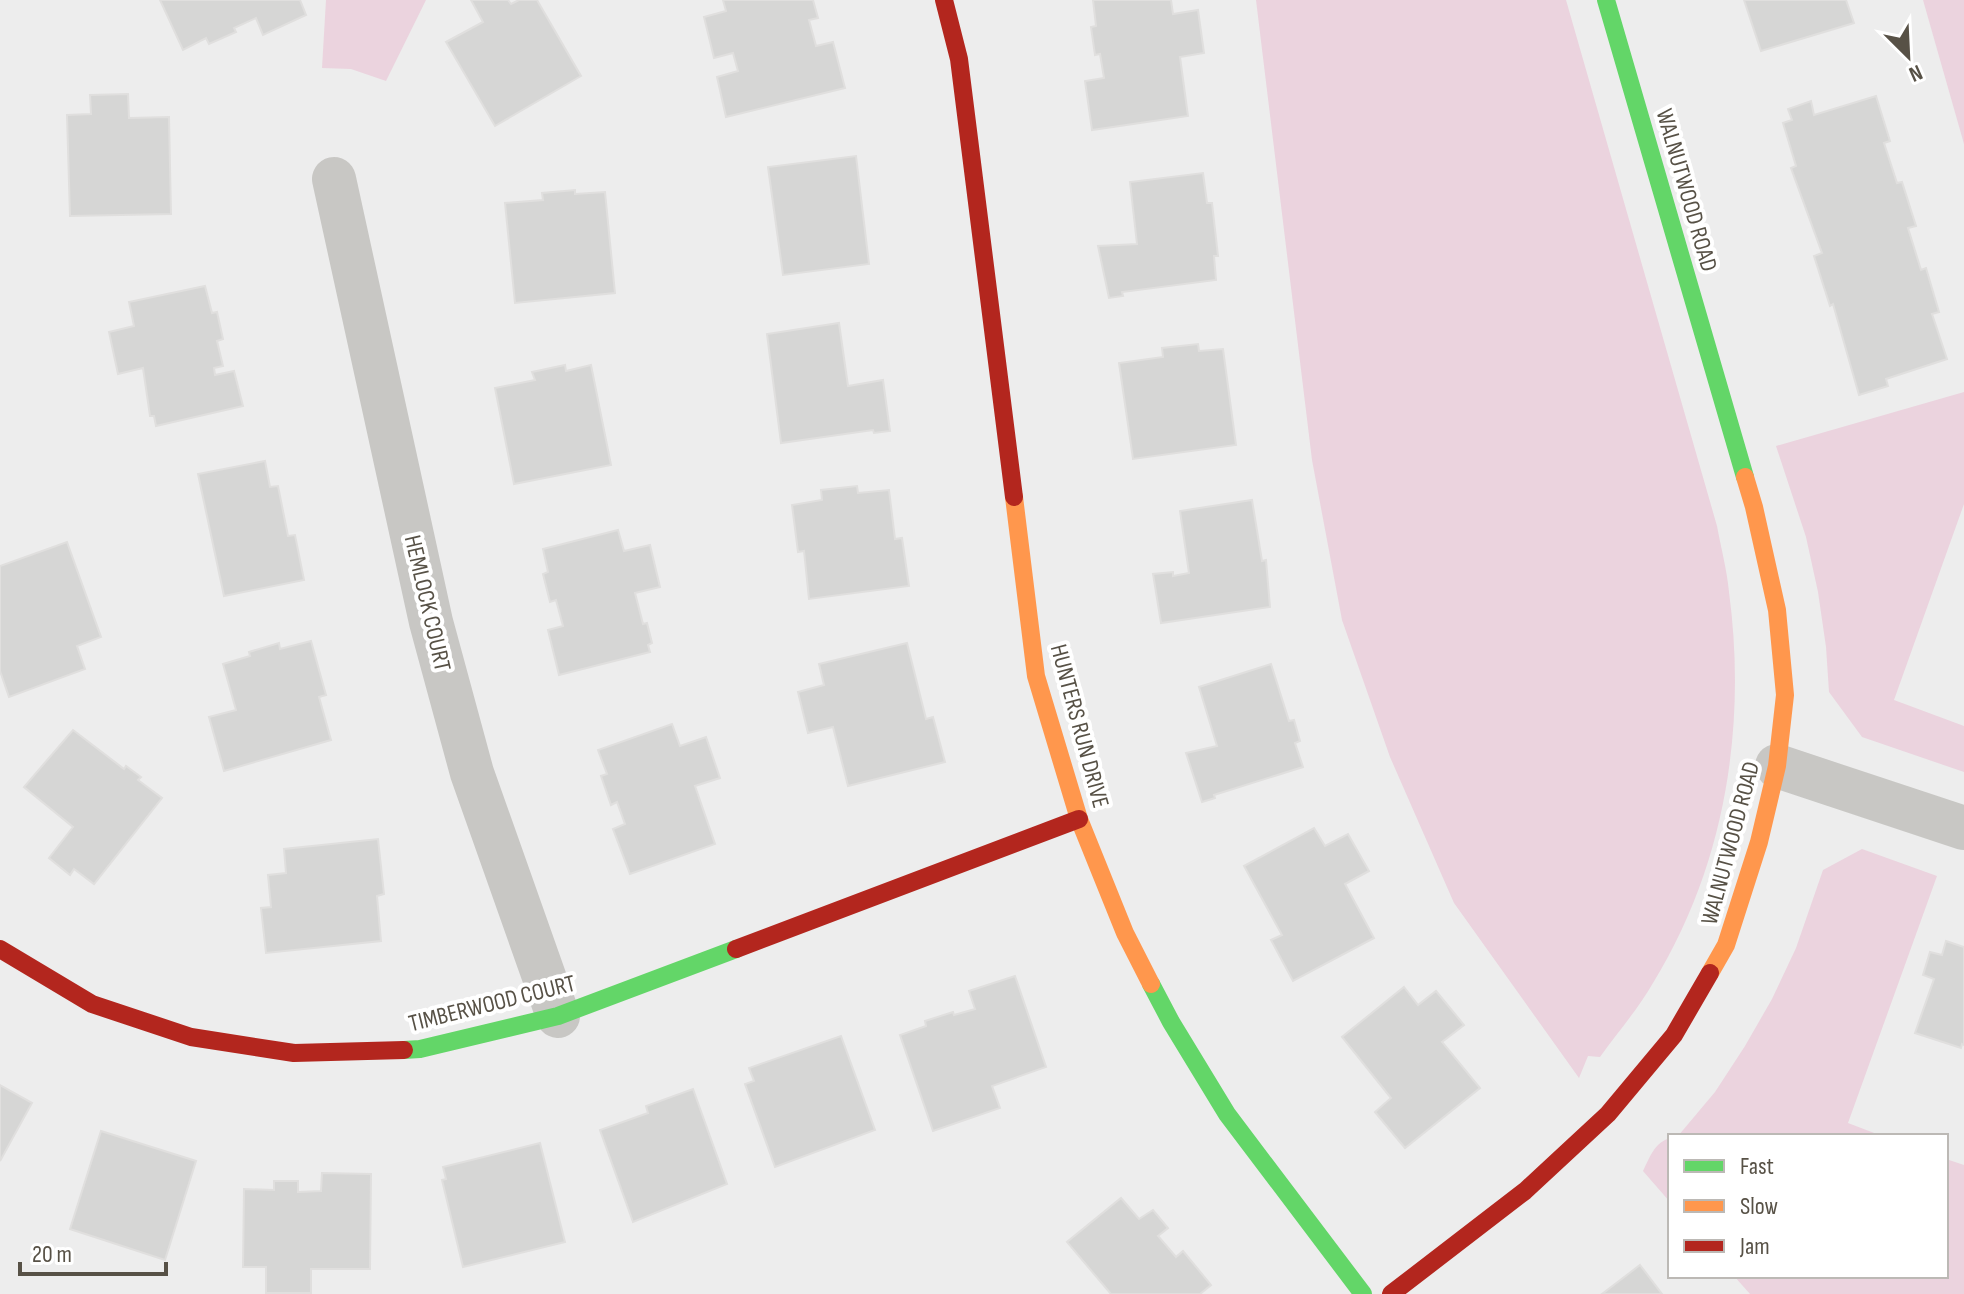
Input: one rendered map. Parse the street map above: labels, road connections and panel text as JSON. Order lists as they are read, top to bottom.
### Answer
{
  "streets": {
    "street": [
      "WALNUTWOOD ROAD",
      "HEMLOCK COURT",
      "HUNTERS RUN DRIVE",
      "TIMBERWOOD COURT"
    ]
  },
  "crossings": [
    ["HEMLOCK COURT", "TIMBERWOOD COURT"],
    ["HUNTERS RUN DRIVE", "TIMBERWOOD COURT"]
  ],
  "legend": ["Fast", "Slow", "Jam"],
  "scale_bar": "20 m",
  "north": "bottom right"
}
